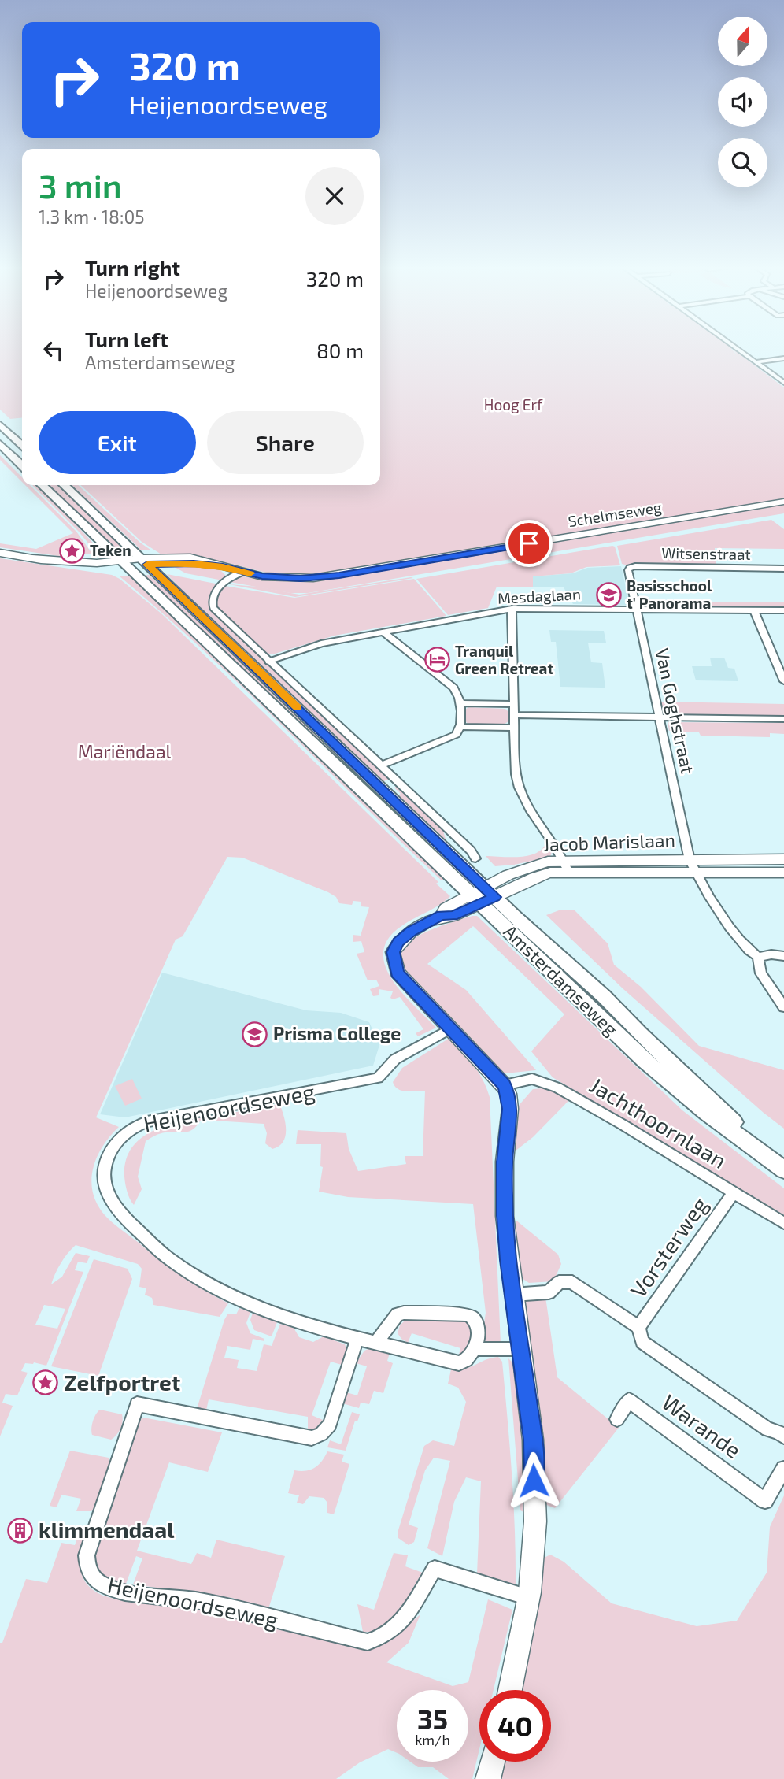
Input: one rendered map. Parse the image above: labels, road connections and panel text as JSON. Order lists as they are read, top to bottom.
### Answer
{
  "streets": {
    "main road": ["Amsterdamseweg"],
    "street": [
      "Schelmseweg",
      "Witsenstraat",
      "Mesdaglaan",
      "Van Goghstraat",
      "Jacob Marislaan",
      "Heijenoordseweg",
      "Jachthoornlaan",
      "Vorsterweg",
      "Warande"
    ]
  },
  "crossings": [
    ["Schelmseweg", "Amsterdamseweg"],
    ["Witsenstraat", "Van Goghstraat"],
    ["Mesdaglaan", "Van Goghstraat"],
    ["Van Goghstraat", "Jacob Marislaan"],
    ["Jacob Marislaan", "Amsterdamseweg"],
    ["Jachthoornlaan", "Vorsterweg"]
  ],
  "parks": ["Hoog Erf", "Mariëndaal"],
  "places": {
    "place": ["Teken", "Zelfportret"],
    "school or university": ["Basisschool t' Panorama", "Prisma College"],
    "hotel": ["Tranquil Green Retreat"],
    "building": ["klimmendaal"]
  },
  "north": "top",
  "page": {
    "turn": ["320 m", "Heijenoordseweg"],
    "heading": ["3 min", "1.3 km · 18:05"],
    "list": [
      {
        "name": "Turn right",
        "note": "Heijenoordseweg",
        "value": "320 m"
      },
      {
        "name": "Turn left",
        "note": "Amsterdamseweg",
        "value": "80 m"
      }
    ],
    "buttons": ["Exit", "Share"],
    "speed": "35 km/h",
    "limit": "40"
  }
}
